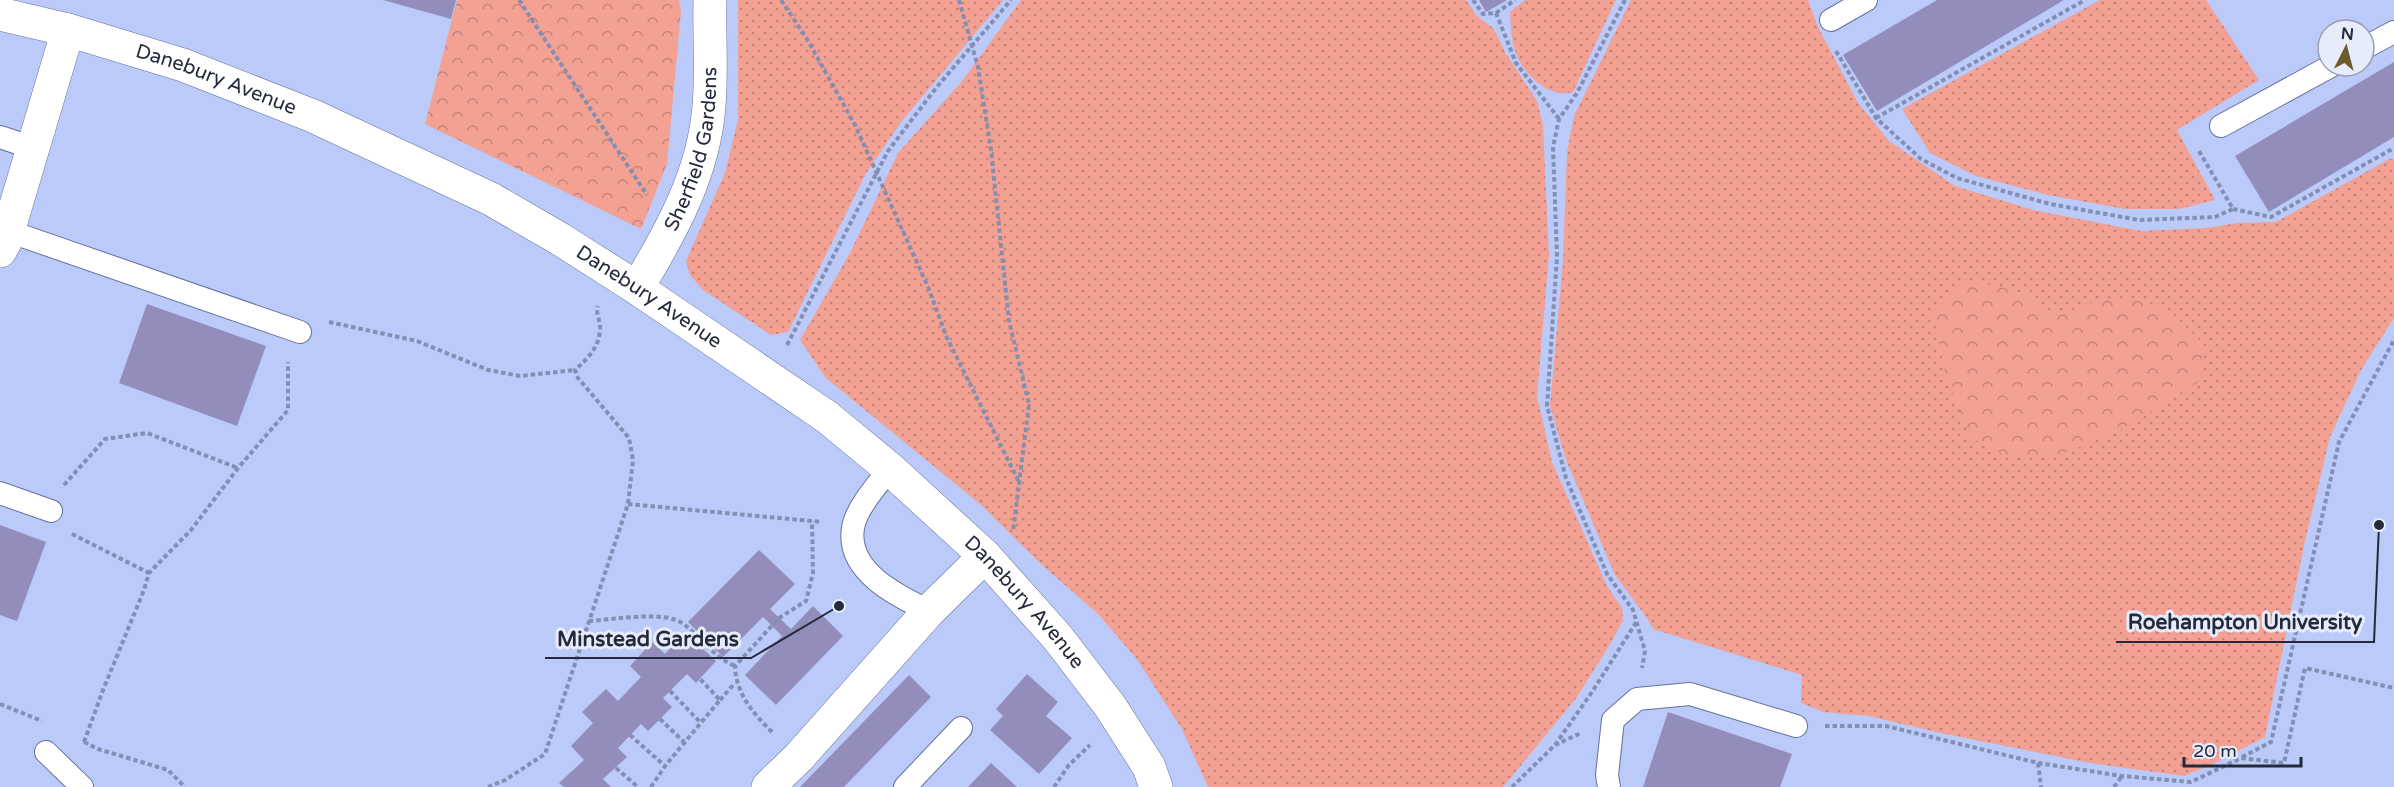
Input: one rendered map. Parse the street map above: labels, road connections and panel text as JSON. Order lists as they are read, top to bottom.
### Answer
{
  "streets": {
    "street": ["Danebury Avenue", "Sherfield Gardens"]
  },
  "crossings": [
    ["Danebury Avenue", "Sherfield Gardens"]
  ],
  "places": ["Roehampton University", "Minstead Gardens"],
  "scale_bar": "20 m",
  "north": "top"
}
